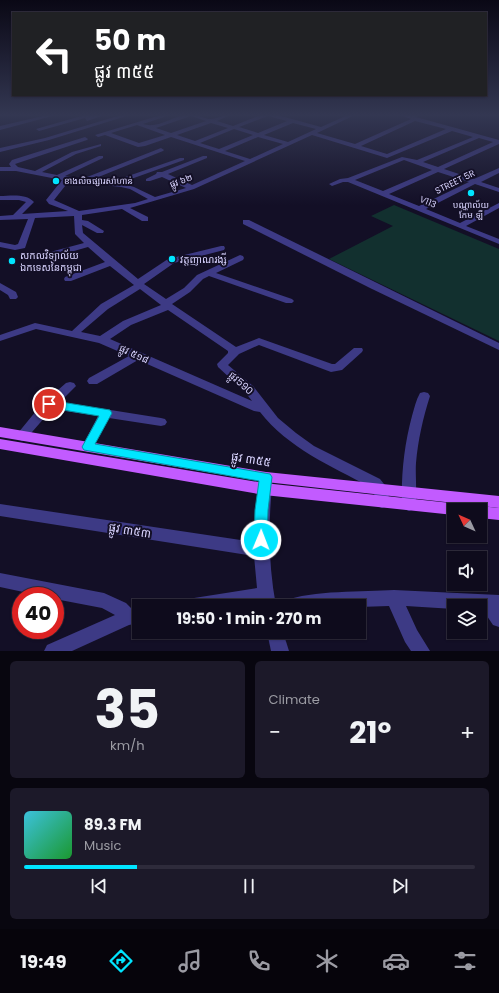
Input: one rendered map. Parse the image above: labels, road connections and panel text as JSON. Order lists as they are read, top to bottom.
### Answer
{
  "streets": {
    "main road": ["ផ្លូវ ៣៥៥"],
    "street": [
      "ផ្លូវ ៦២",
      "STREET 5R",
      "V113",
      "ផ្លូវ ៥១៨",
      "ផ្លូវ590",
      "ផ្លូវ ៣៥៣"
    ]
  },
  "crossings": [
    ["STREET 5R", "V113"],
    ["ផ្លូវ ៥១៨", "ផ្លូវ590"],
    ["ផ្លូវ590", "ផ្លូវ ៣៥៥"]
  ],
  "places": [
    "ខាងលិចផ្សារសាំហាន់",
    "បណ្ណាល័យ កែម ឡី",
    "វត្តញាណរង្សី",
    "សកលវិទ្យាល័យ ឯកទេសនៃកម្ពុជា"
  ],
  "north": "top left",
  "page": {
    "turn": ["50 m", "ផ្លូវ ៣៥៥"],
    "limit": "40",
    "trip": "19:50 · 1 min · 270 m",
    "tile": [
      ["35", "km/h"],
      "Climate"
    ],
    "heat": ["−", "21°", "+"],
    "song": ["89.3 FM", "Music"],
    "tabs": "19:49"
  }
}
